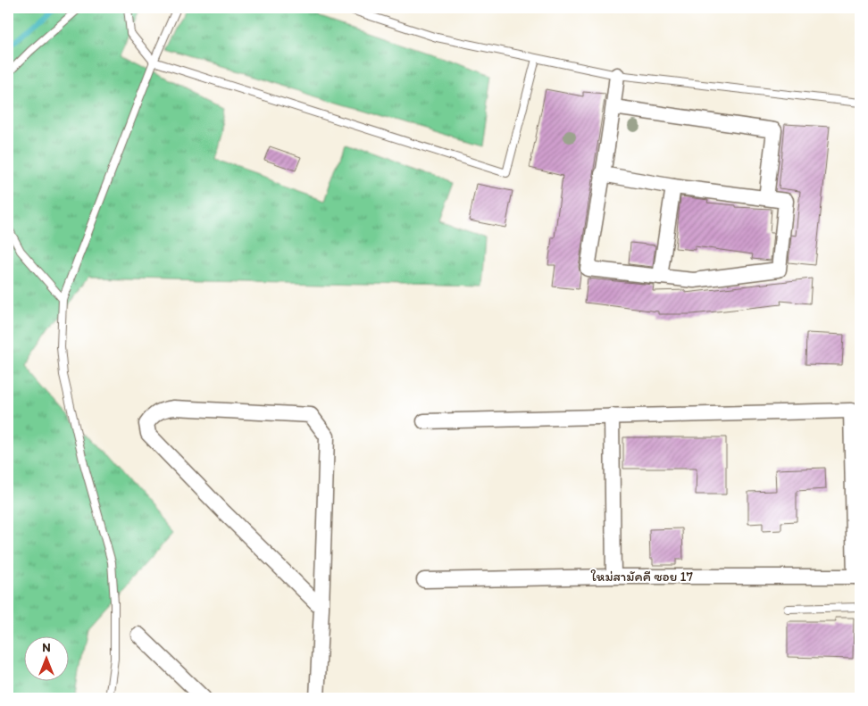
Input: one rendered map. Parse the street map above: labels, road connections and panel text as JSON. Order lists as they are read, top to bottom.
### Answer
{
  "streets": {
    "street": ["ใหม่สามัคคี ซอย 17"]
  },
  "north": "top"
}
